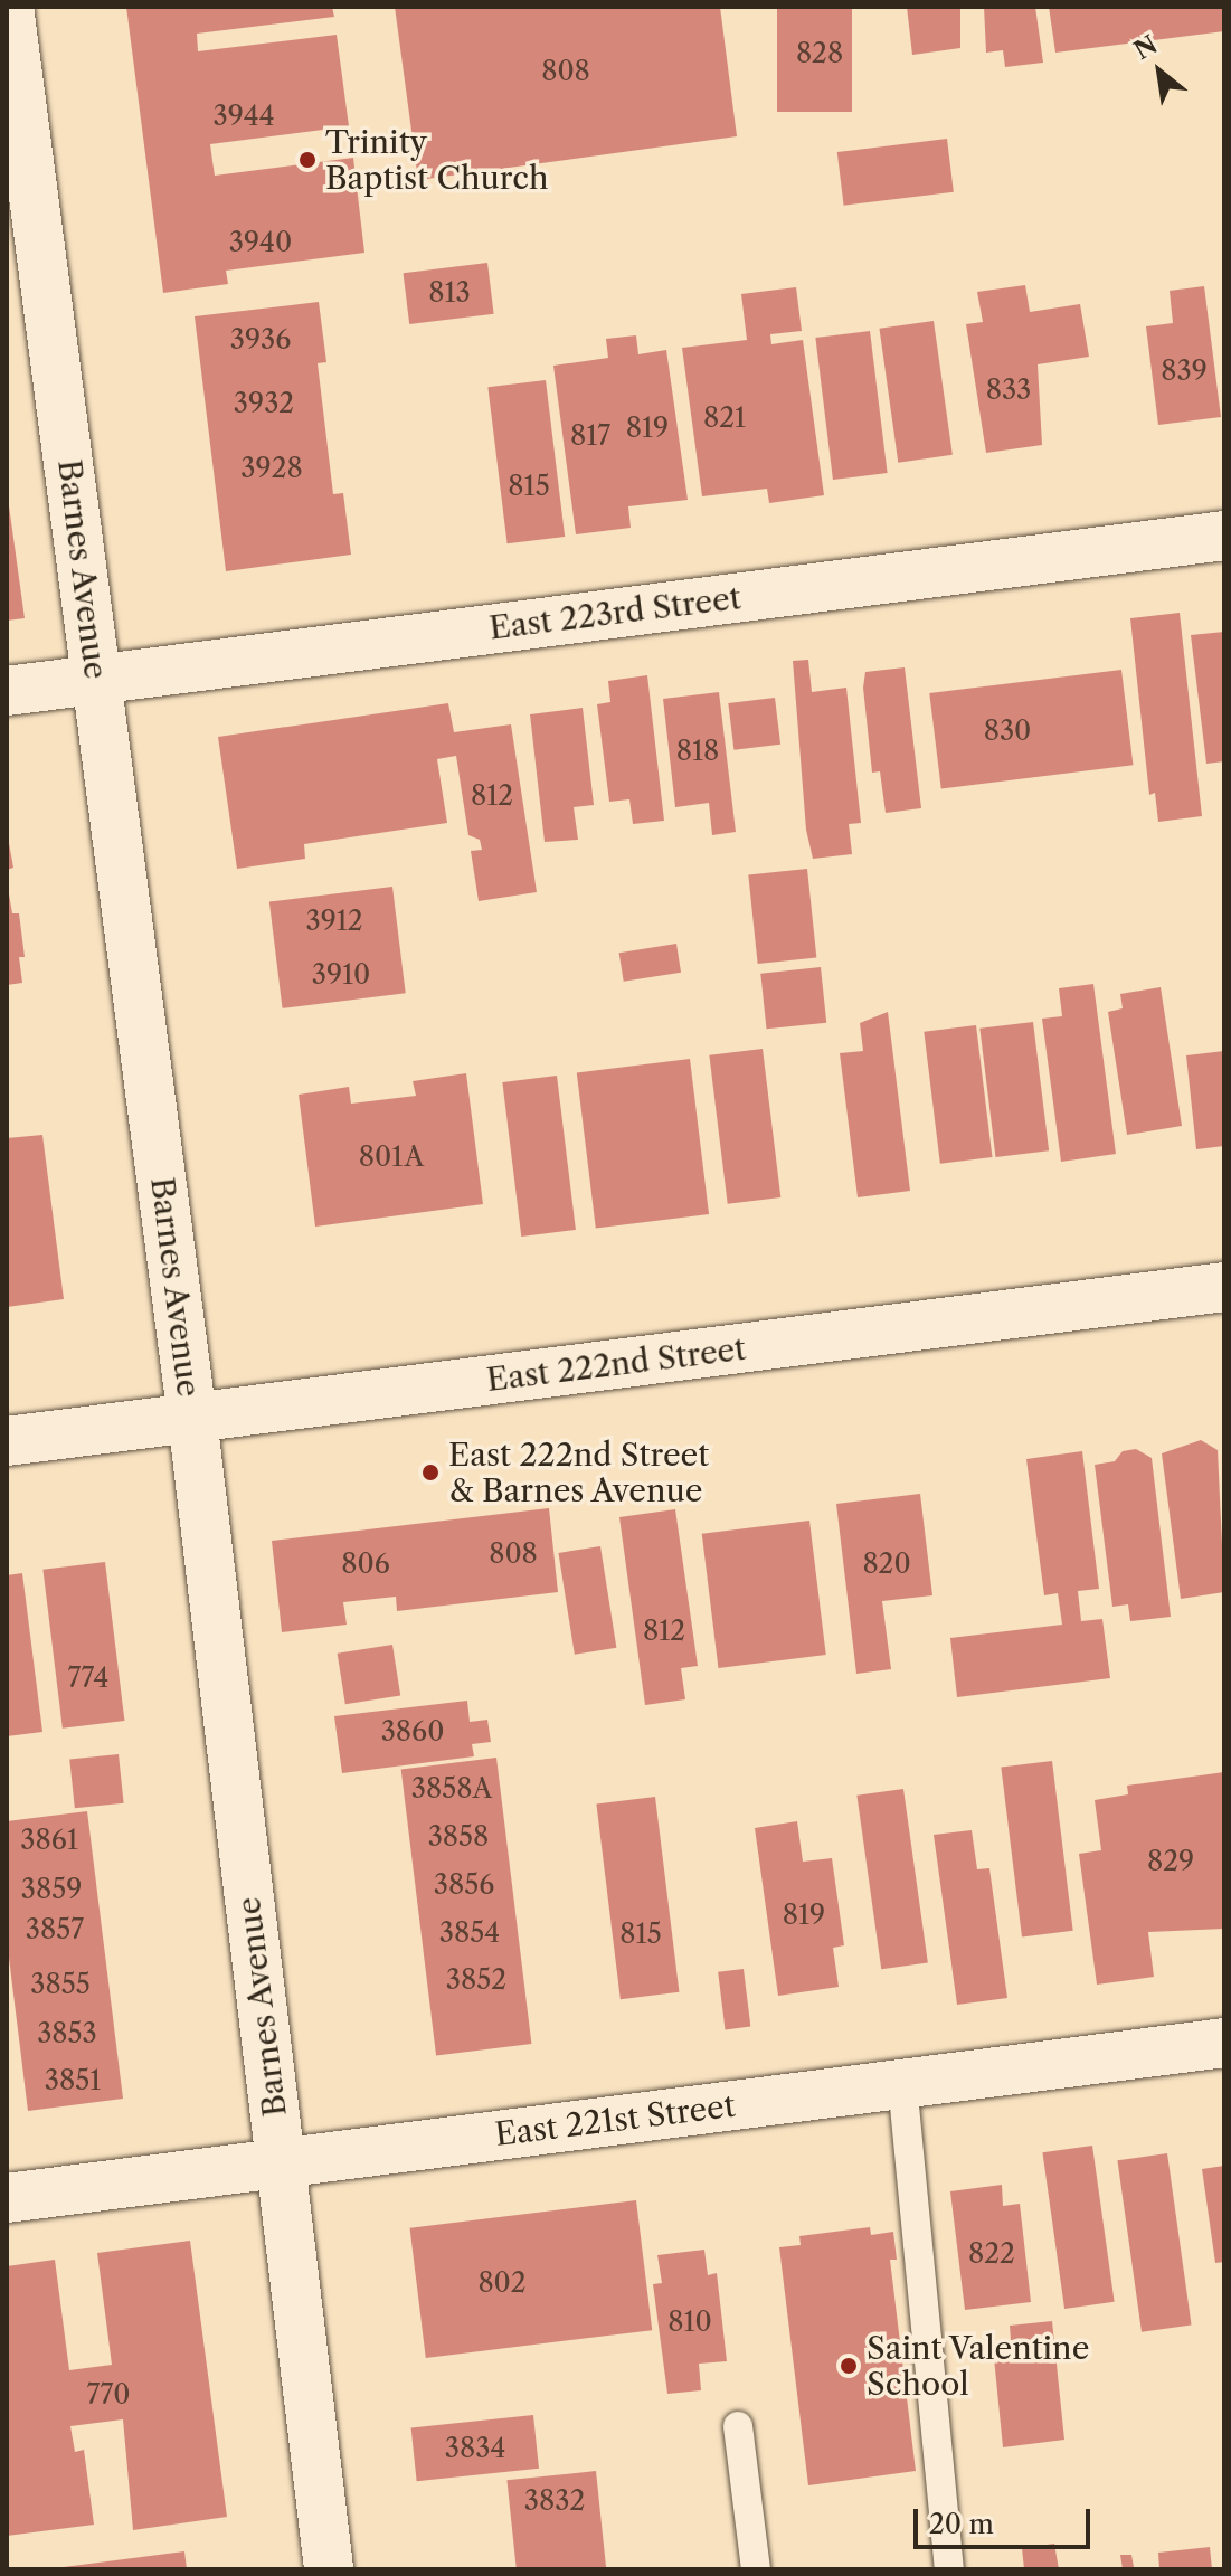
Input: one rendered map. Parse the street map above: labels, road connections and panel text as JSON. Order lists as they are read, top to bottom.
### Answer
{
  "streets": {
    "street": [
      "Barnes Avenue",
      "East 223rd Street",
      "East 222nd Street",
      "East 221st Street"
    ]
  },
  "crossings": [
    ["Barnes Avenue", "East 223rd Street"],
    ["Barnes Avenue", "East 222nd Street"],
    ["Barnes Avenue", "East 221st Street"]
  ],
  "places": ["Trinity Baptist Church", "East 222nd Street & Barnes Avenue", "Saint Valentine School"],
  "house_numbers": [
    "828",
    "808",
    "3944",
    "3940",
    "813",
    "3936",
    "839",
    "833",
    "3932",
    "821",
    "819",
    "817",
    "3928",
    "815",
    "830",
    "818",
    "812",
    "3912",
    "3910",
    "801A",
    "808",
    "806",
    "820",
    "812",
    "774",
    "3860",
    "3858A",
    "3858",
    "3861",
    "829",
    "3856",
    "3859",
    "819",
    "3857",
    "3854",
    "815",
    "3852",
    "3855",
    "3853",
    "3851",
    "822",
    "802",
    "810",
    "770",
    "3834",
    "3832"
  ],
  "scale_bar": "20 m",
  "north": "top left"
}
